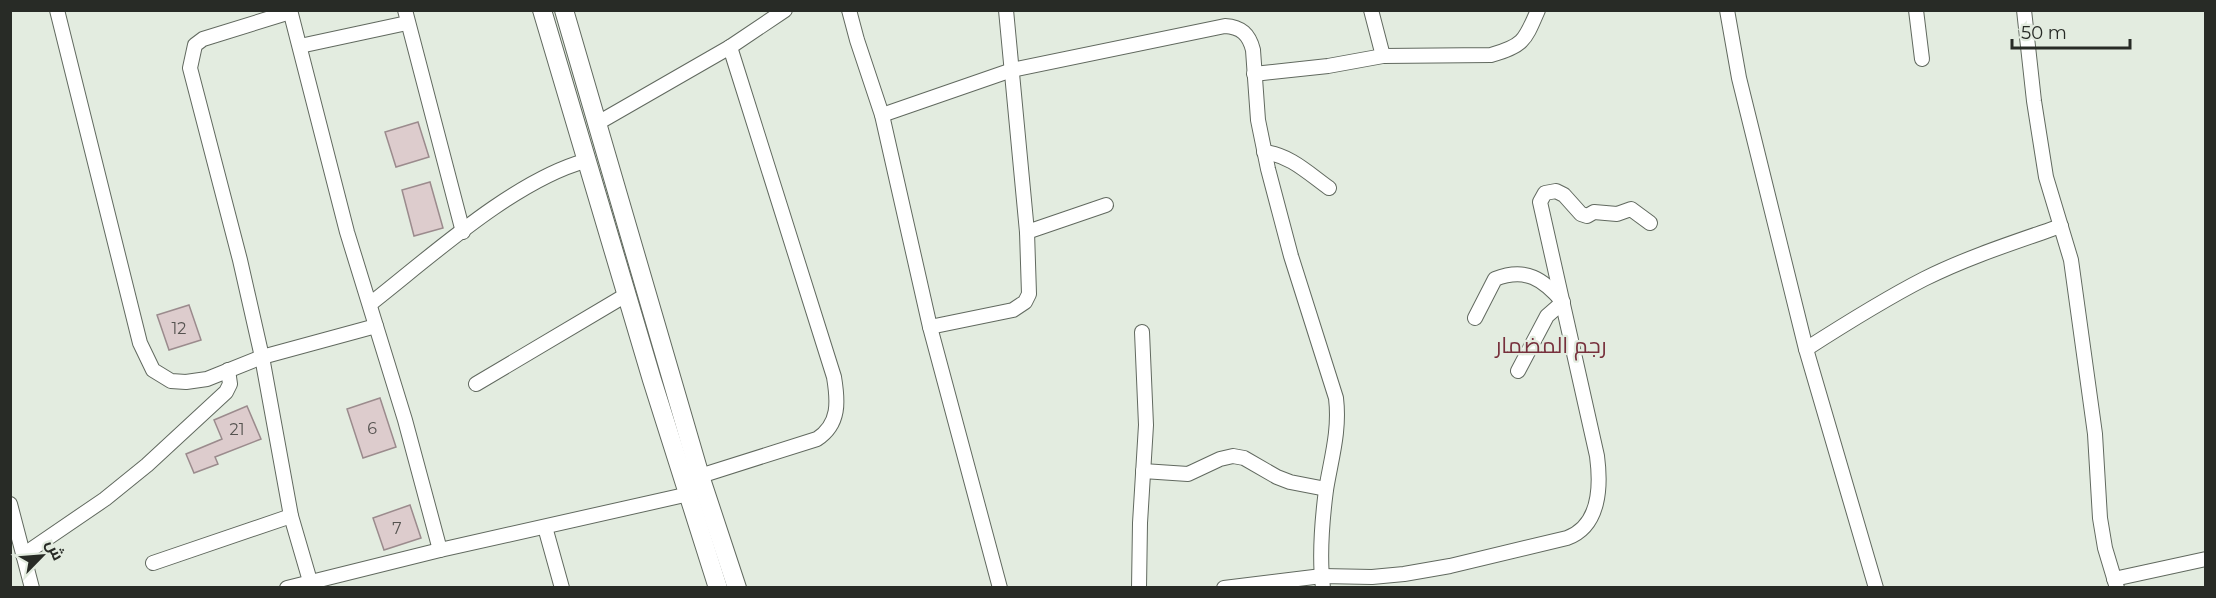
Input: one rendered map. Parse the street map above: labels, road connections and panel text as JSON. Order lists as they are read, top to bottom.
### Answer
{
  "districts": ["رجم المضمار"],
  "house_numbers": [
    "12",
    "6",
    "21",
    "7"
  ],
  "scale_bar": "50 m",
  "north": "top right"
}
